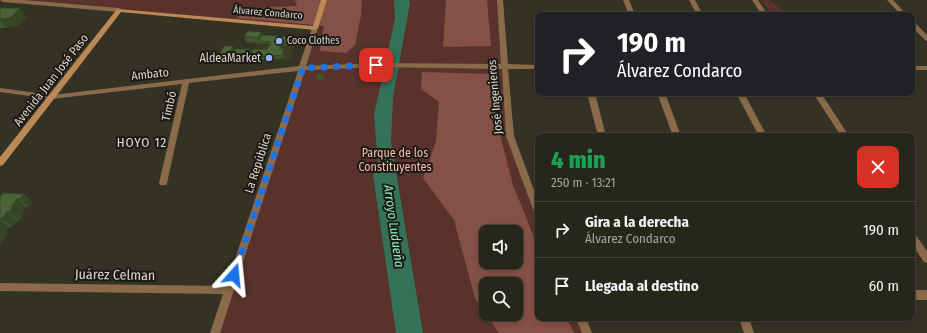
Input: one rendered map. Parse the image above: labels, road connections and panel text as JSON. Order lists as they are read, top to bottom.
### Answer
{
  "streets": {
    "main road": ["Álvarez Condarco", "Avenida Juan José Paso", "La República"],
    "street": [
      "Ambato",
      "José Ingenieros",
      "Timbó",
      "Juárez Celman"
    ]
  },
  "crossings": [
    ["Álvarez Condarco", "Avenida Juan José Paso"],
    ["Álvarez Condarco", "La República"],
    ["Ambato", "Avenida Juan José Paso"],
    ["Ambato", "Timbó"],
    ["Ambato", "La República"],
    ["La República", "Juárez Celman"]
  ],
  "districts": ["HOYO 12"],
  "water": ["Arroyo Ludueña"],
  "parks": ["Parque de los Constituyentes"],
  "places": ["Coco Clothes", "AldeaMarket"],
  "page": {
    "turn": ["190 m", "Álvarez Condarco"],
    "heading": ["4 min", "250 m · 13:21"],
    "list": [
      {
        "name": "Gira a la derecha",
        "note": "Álvarez Condarco",
        "value": "190 m"
      },
      {
        "name": "Llegada al destino",
        "value": "60 m"
      }
    ]
  }
}
